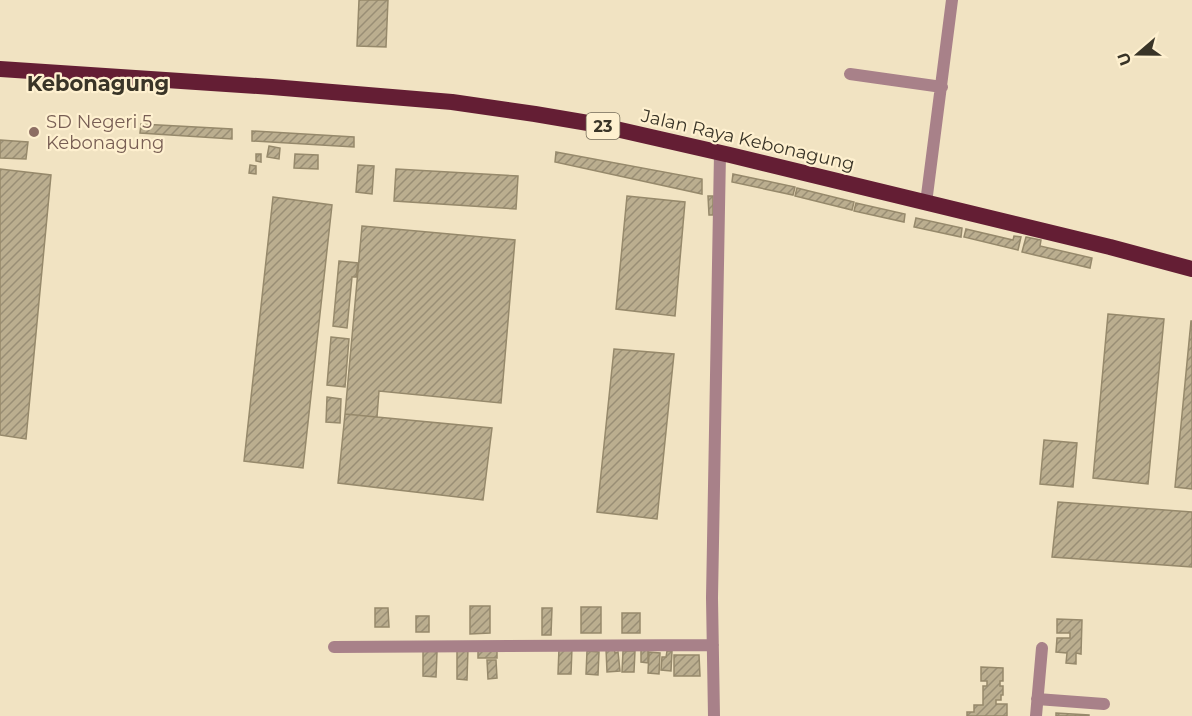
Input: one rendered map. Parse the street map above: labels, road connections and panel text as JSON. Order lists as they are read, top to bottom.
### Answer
{
  "streets": {
    "highway": ["23", "Jalan Raya Kebonagung"]
  },
  "districts": ["Kebonagung"],
  "places": ["SD Negeri 5 Kebonagung"],
  "north": "left"
}
